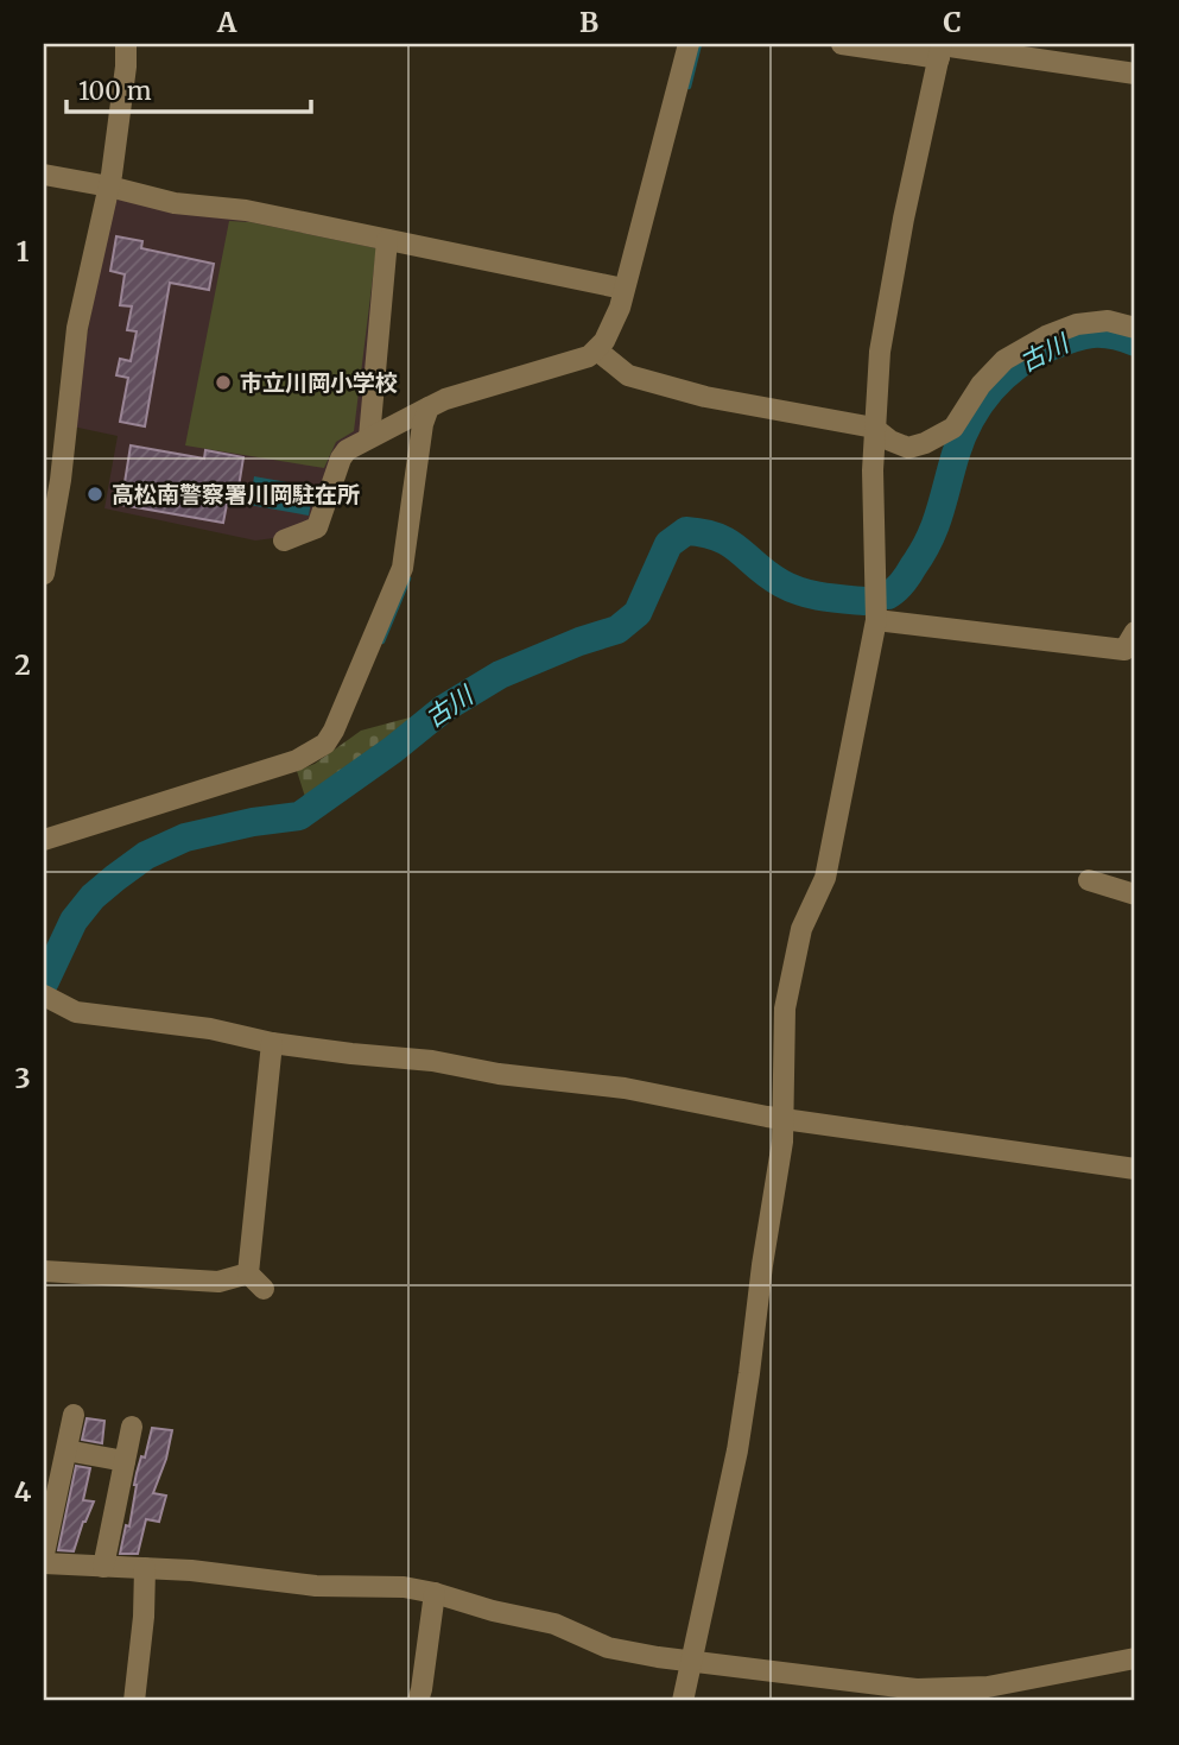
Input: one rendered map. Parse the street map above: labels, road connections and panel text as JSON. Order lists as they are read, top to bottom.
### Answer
{
  "water": ["古川"],
  "places": ["市立川岡小学校", "高松南警察署川岡駐在所"],
  "scale_bar": "100 m",
  "grid": {
    "columns": ["A", "B", "C"],
    "rows": [
      "1",
      "2",
      "3",
      "4"
    ]
  }
}
